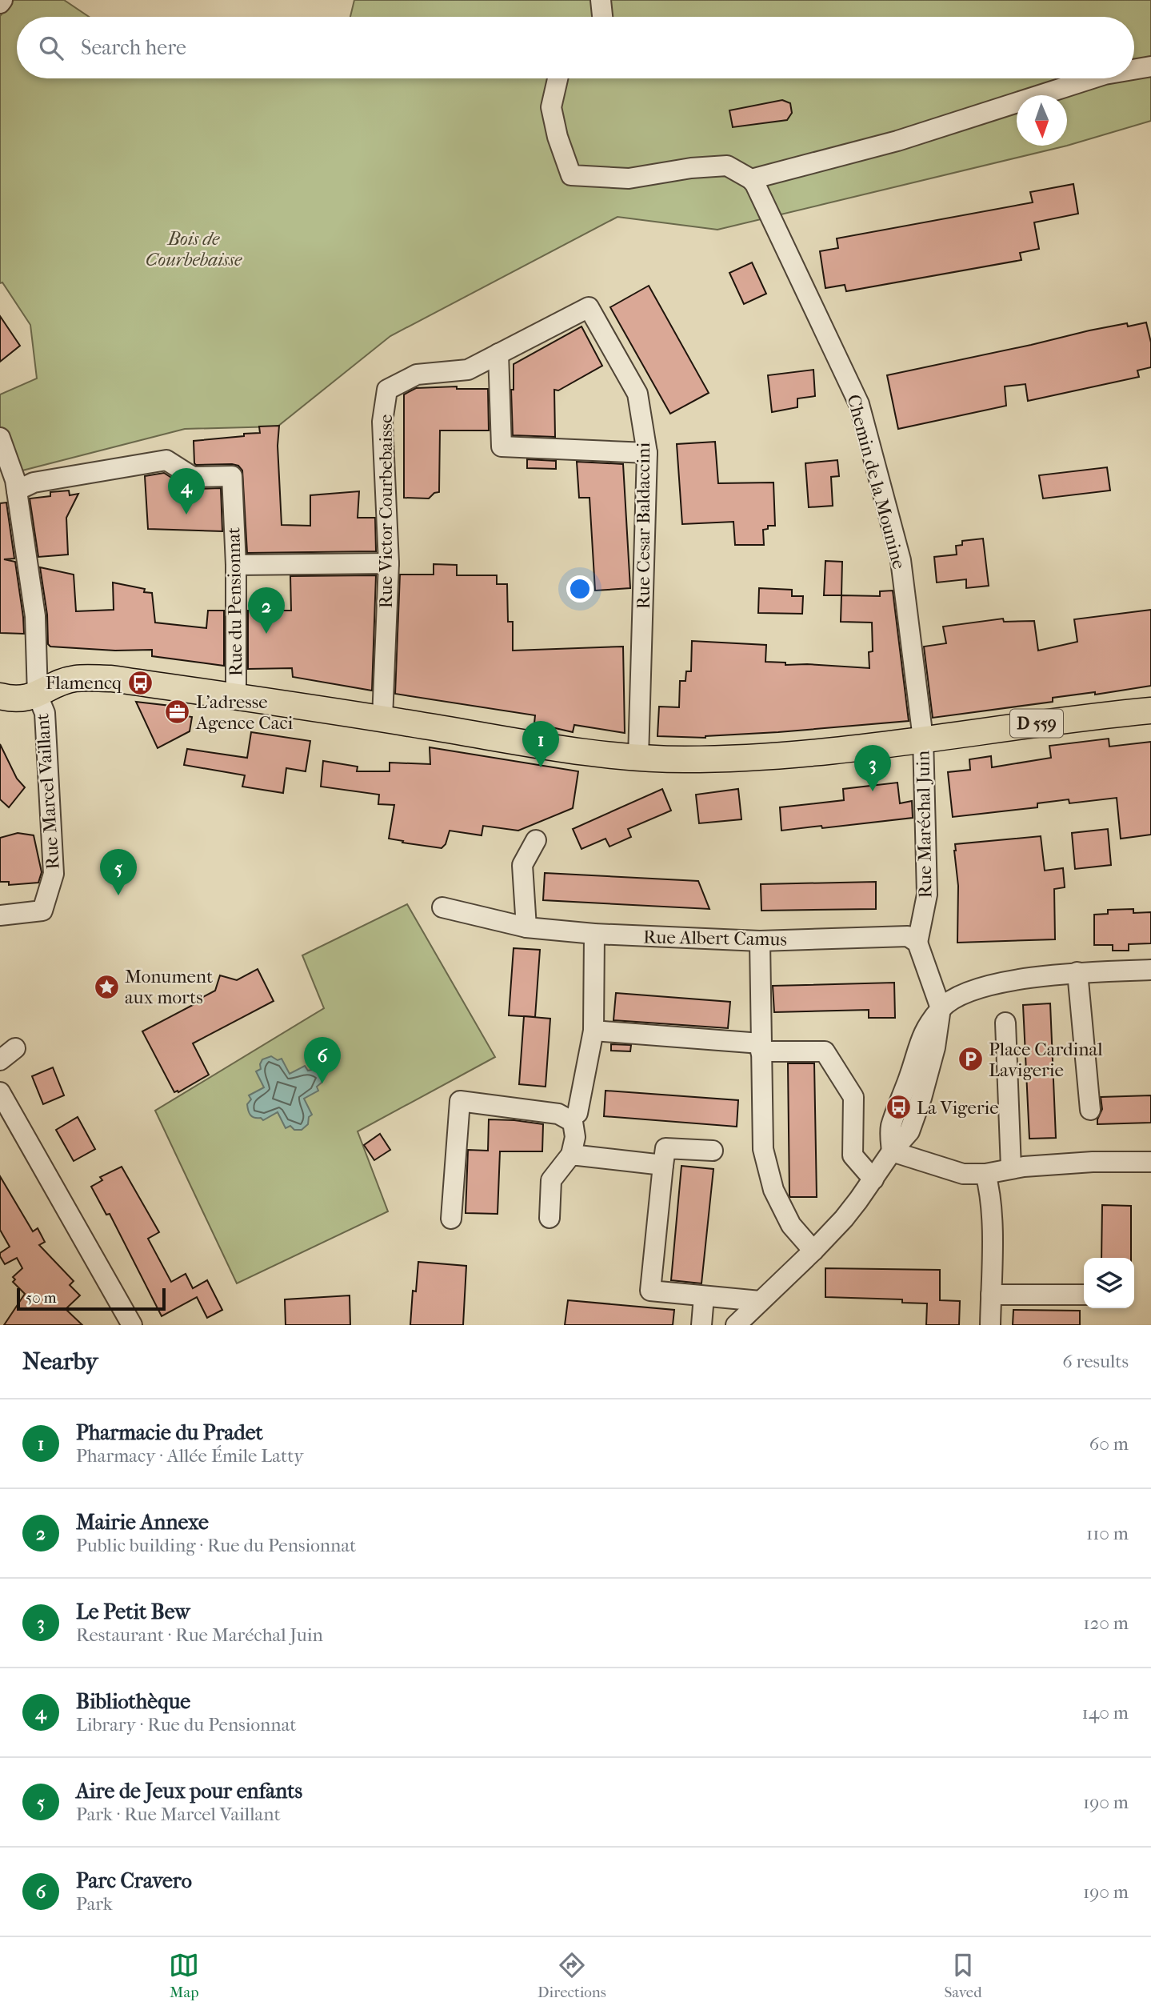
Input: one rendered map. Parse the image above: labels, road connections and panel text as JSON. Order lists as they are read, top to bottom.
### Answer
{
  "streets": {
    "main road": ["D 559"],
    "street": [
      "Chemin de la Mounine",
      "Rue Victor Courbebaisse",
      "Rue Cesar Baldaccini",
      "Rue du Pensionnat",
      "Rue Marcel Vaillant",
      "Rue Maréchal Juin",
      "Rue Albert Camus"
    ]
  },
  "crossings": [
    ["Chemin de la Mounine", "D 559"],
    ["Chemin de la Mounine", "Rue Maréchal Juin"],
    ["Rue Victor Courbebaisse", "Rue Cesar Baldaccini"],
    ["Rue Victor Courbebaisse", "D 559"],
    ["Rue Cesar Baldaccini", "D 559"],
    ["Rue du Pensionnat", "D 559"],
    ["Rue du Pensionnat", "Rue Marcel Vaillant"],
    ["D 559", "Rue Marcel Vaillant"],
    ["D 559", "Rue Maréchal Juin"],
    ["Rue Maréchal Juin", "Rue Albert Camus"]
  ],
  "parks": ["Bois de Courbebaisse"],
  "places": {
    "bus stop": ["Flamencq", "La Vigerie"],
    "office": ["L'adresse Agence Caci"],
    "place": ["Monument aux morts"],
    "parking": ["Place Cardinal Lavigerie"]
  },
  "scale_bar": "50 m",
  "north": "bottom",
  "page": {
    "search": "Search here",
    "pins": [
      "4",
      "2",
      "1",
      "3",
      "5",
      "6"
    ],
    "scale": "50 m",
    "heading": ["Nearby", "6 results"],
    "list": [
      {
        "mark": "1",
        "name": "Pharmacie du Pradet",
        "note": "Pharmacy · Allée Émile Latty",
        "value": "60 m"
      },
      {
        "mark": "2",
        "name": "Mairie Annexe",
        "note": "Public building · Rue du Pensionnat",
        "value": "110 m"
      },
      {
        "mark": "3",
        "name": "Le Petit Bew",
        "note": "Restaurant · Rue Maréchal Juin",
        "value": "120 m"
      },
      {
        "mark": "4",
        "name": "Bibliothèque",
        "note": "Library · Rue du Pensionnat",
        "value": "140 m"
      },
      {
        "mark": "5",
        "name": "Aire de Jeux pour enfants",
        "note": "Park · Rue Marcel Vaillant",
        "value": "190 m"
      },
      {
        "mark": "6",
        "name": "Parc Cravero",
        "note": "Park",
        "value": "190 m"
      }
    ],
    "nav": ["Map", "Directions", "Saved"]
  }
}
